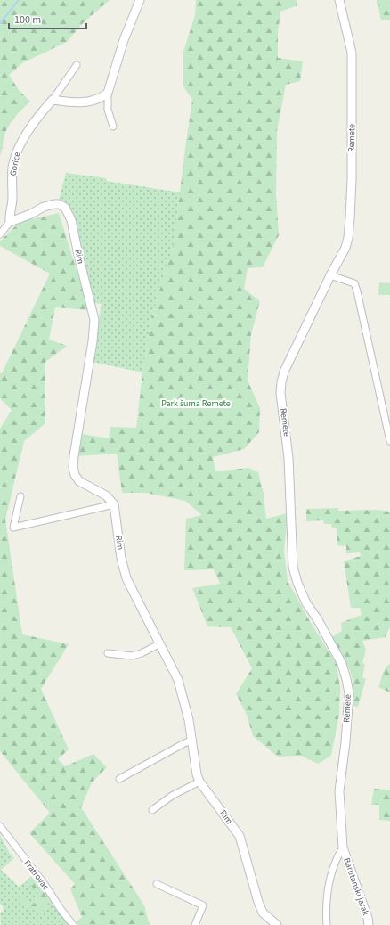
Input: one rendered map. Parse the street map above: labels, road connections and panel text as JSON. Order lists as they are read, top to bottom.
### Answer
{
  "streets": {
    "street": [
      "Remete",
      "Gorice",
      "Rim",
      "Fratrovac",
      "Barutanski jarak"
    ]
  },
  "crossings": [
    ["Remete", "Barutanski jarak"],
    ["Gorice", "Rim"]
  ],
  "parks": ["Park šuma Remete"],
  "scale_bar": "100 m"
}
